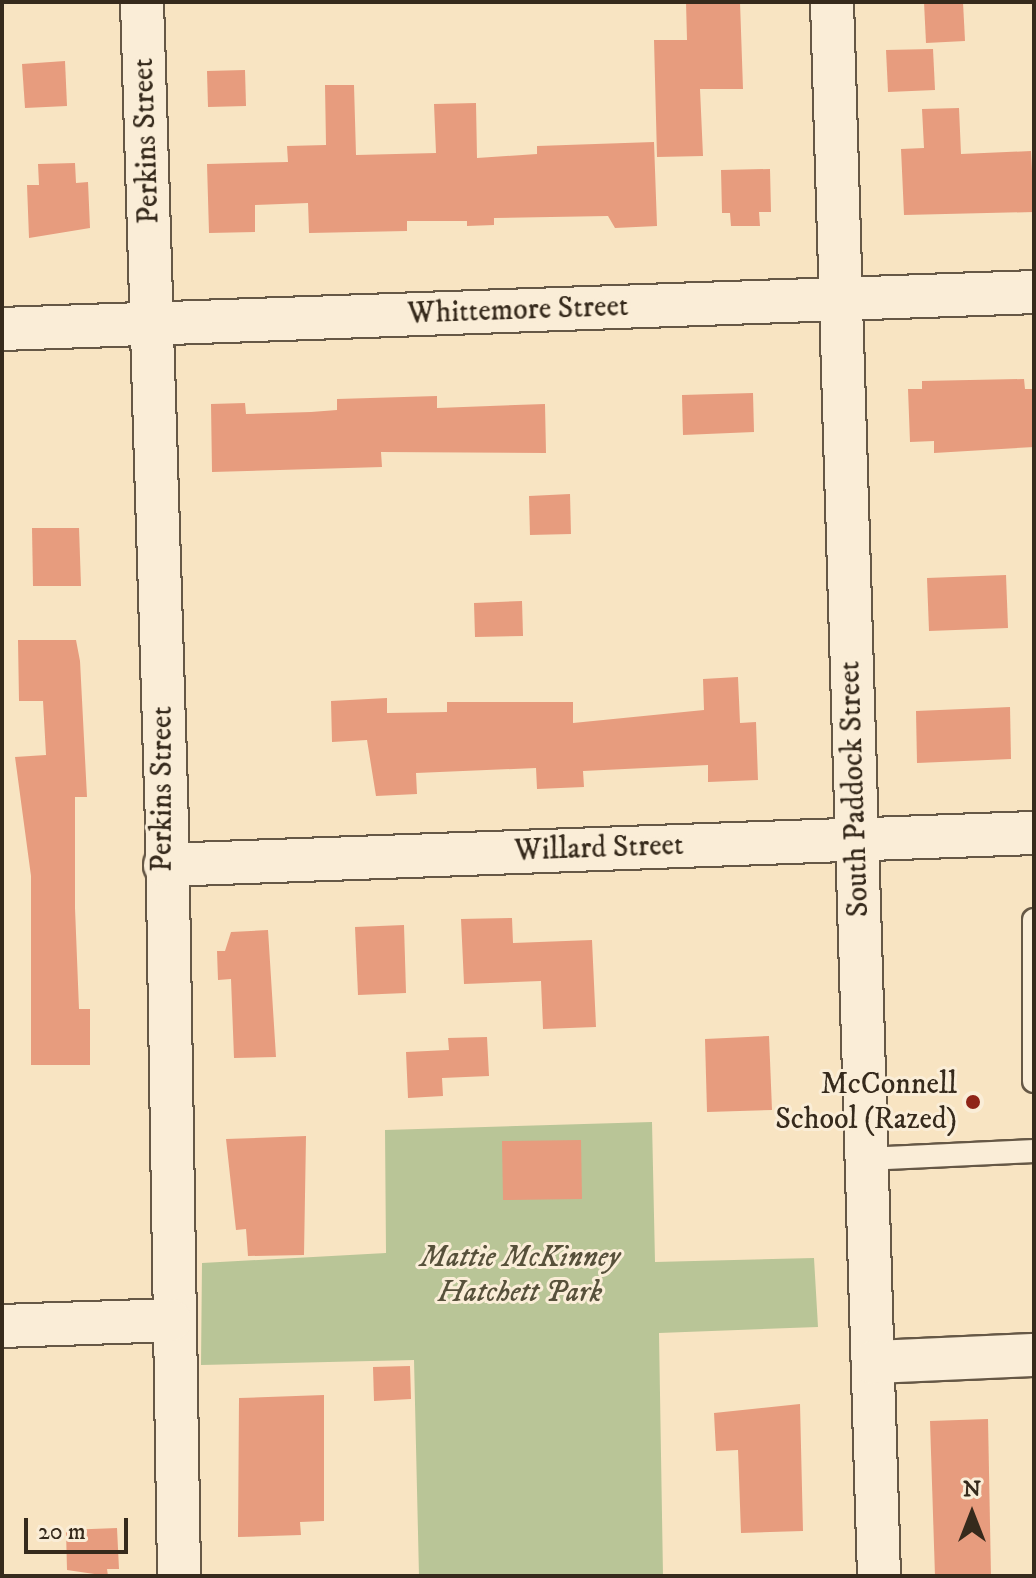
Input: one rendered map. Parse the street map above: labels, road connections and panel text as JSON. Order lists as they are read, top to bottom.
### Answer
{
  "streets": {
    "street": [
      "Perkins Street",
      "Whittemore Street",
      "South Paddock Street",
      "Willard Street"
    ]
  },
  "crossings": [
    ["Perkins Street", "Whittemore Street"],
    ["Perkins Street", "Willard Street"],
    ["Whittemore Street", "South Paddock Street"],
    ["South Paddock Street", "Willard Street"]
  ],
  "parks": ["Mattie McKinney Hatchett Park"],
  "places": ["McConnell School (Razed)"],
  "scale_bar": "20 m",
  "north": "top"
}
